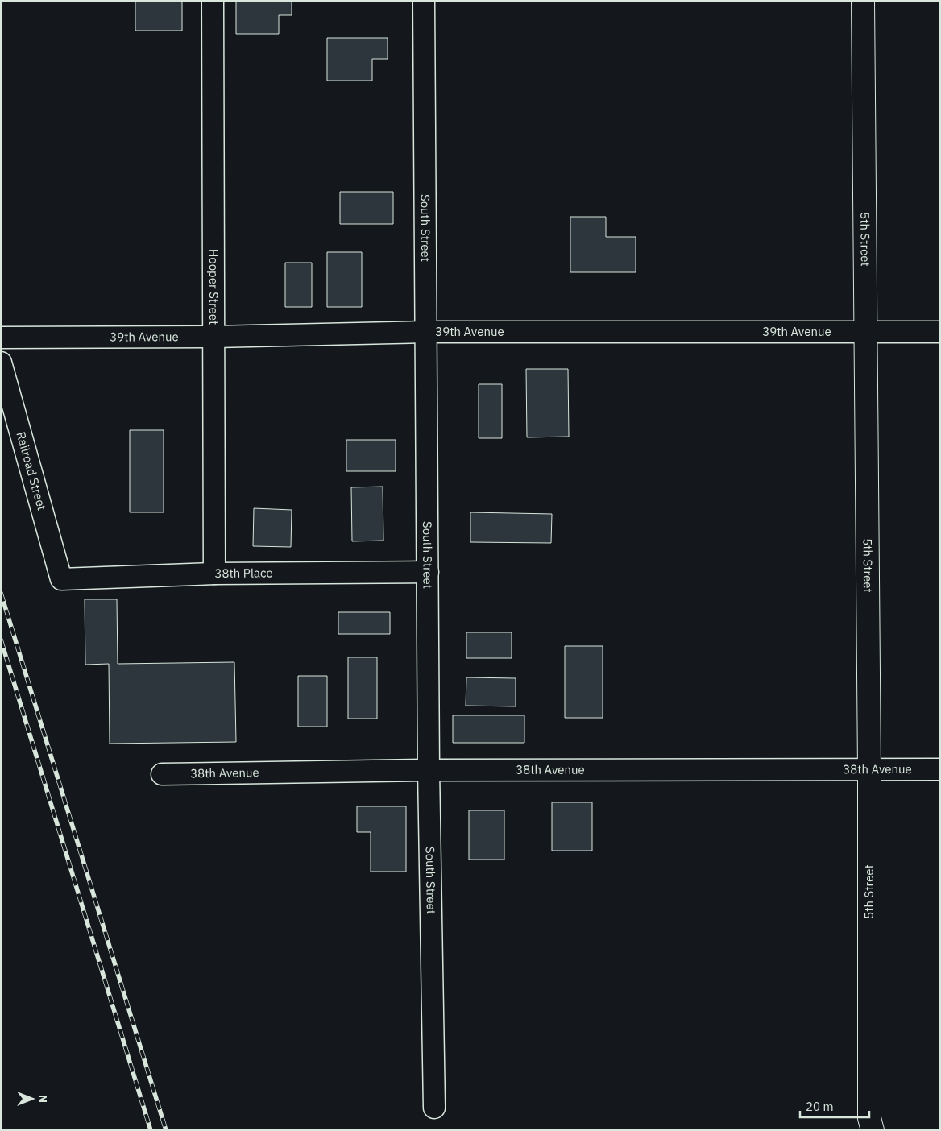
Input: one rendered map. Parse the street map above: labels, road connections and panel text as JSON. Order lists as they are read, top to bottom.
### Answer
{
  "streets": {
    "street": [
      "South Street",
      "5th Street",
      "Hooper Street",
      "39th Avenue",
      "Railroad Street",
      "38th Place",
      "38th Avenue"
    ]
  },
  "crossings": [
    ["South Street", "39th Avenue"],
    ["South Street", "38th Place"],
    ["South Street", "38th Avenue"],
    ["5th Street", "39th Avenue"],
    ["5th Street", "38th Avenue"],
    ["Hooper Street", "39th Avenue"],
    ["Hooper Street", "38th Place"],
    ["Railroad Street", "38th Place"]
  ],
  "scale_bar": "20 m",
  "north": "right"
}
